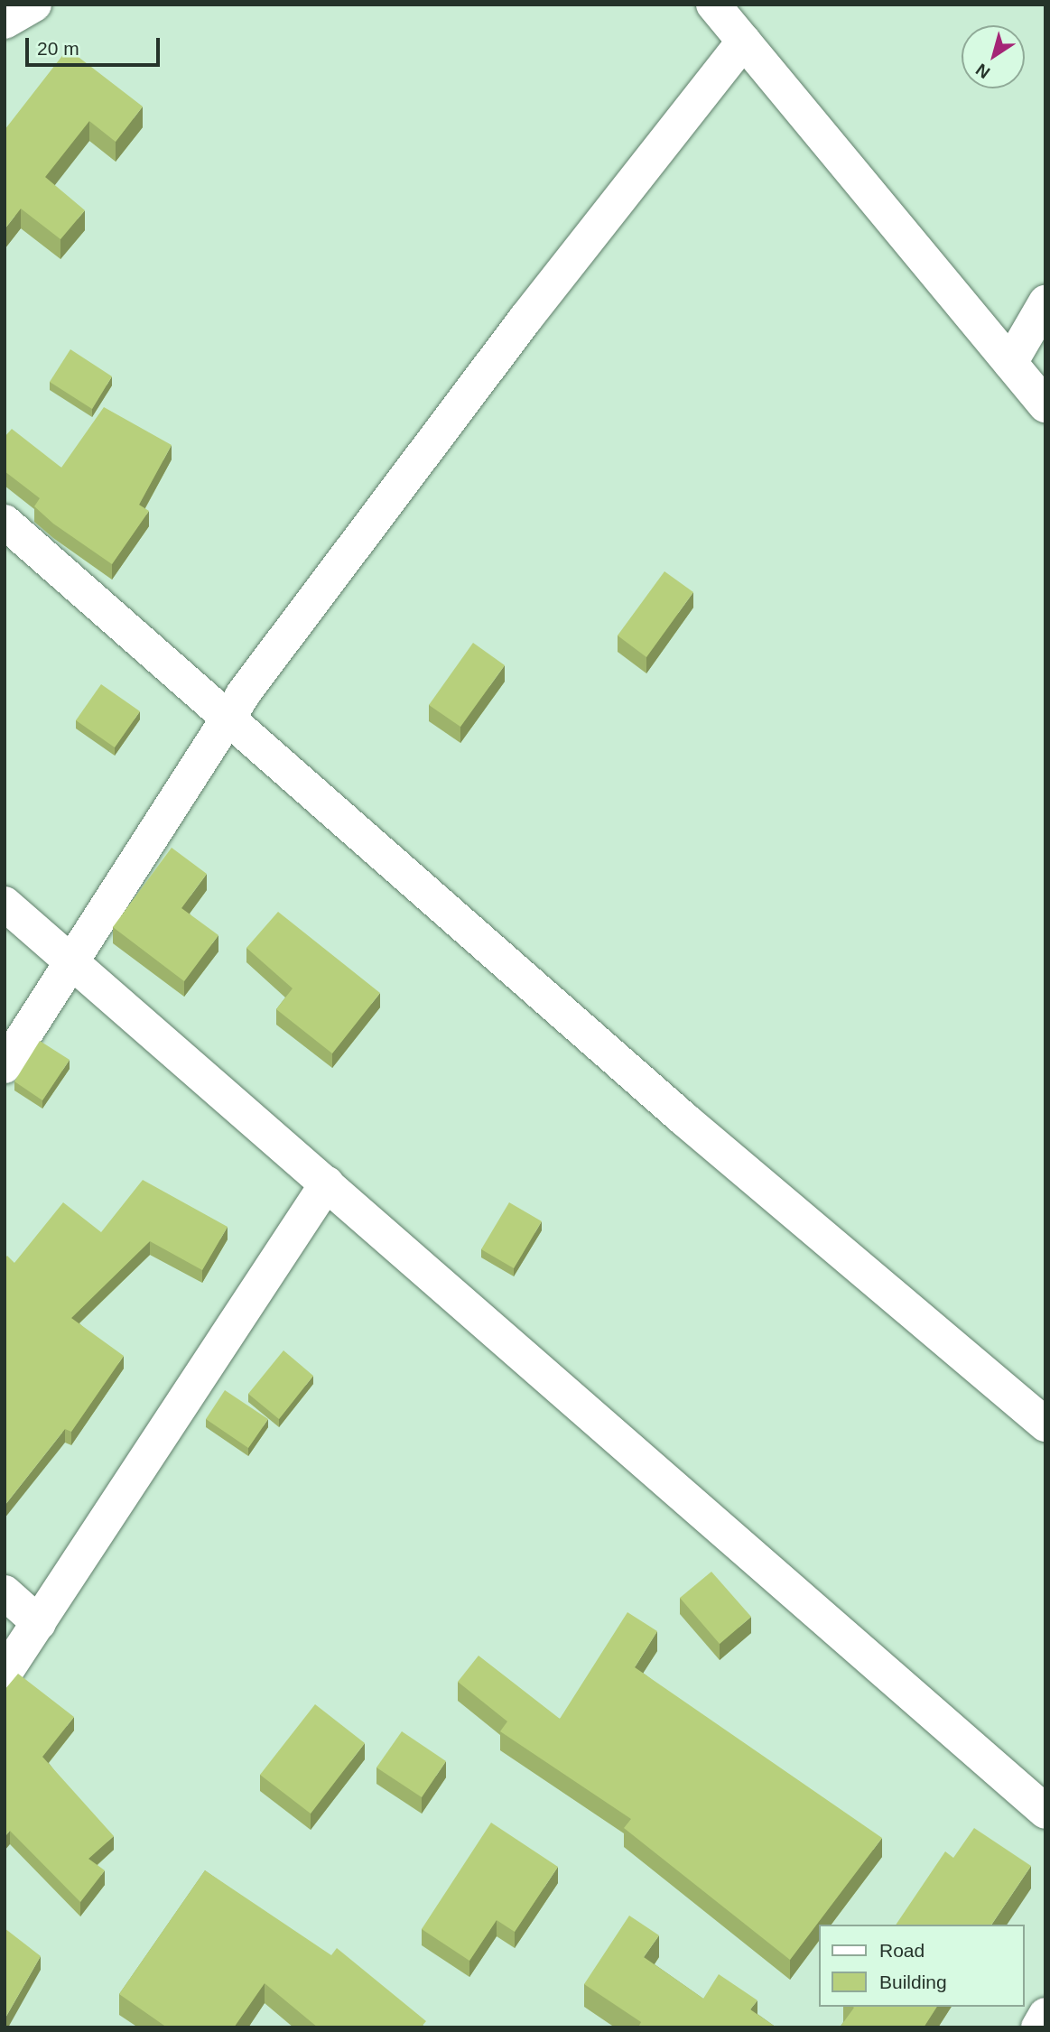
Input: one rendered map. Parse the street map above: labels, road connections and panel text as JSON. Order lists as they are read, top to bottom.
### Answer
{
  "legend": ["Road", "Building"],
  "scale_bar": "20 m",
  "north": "bottom left"
}
